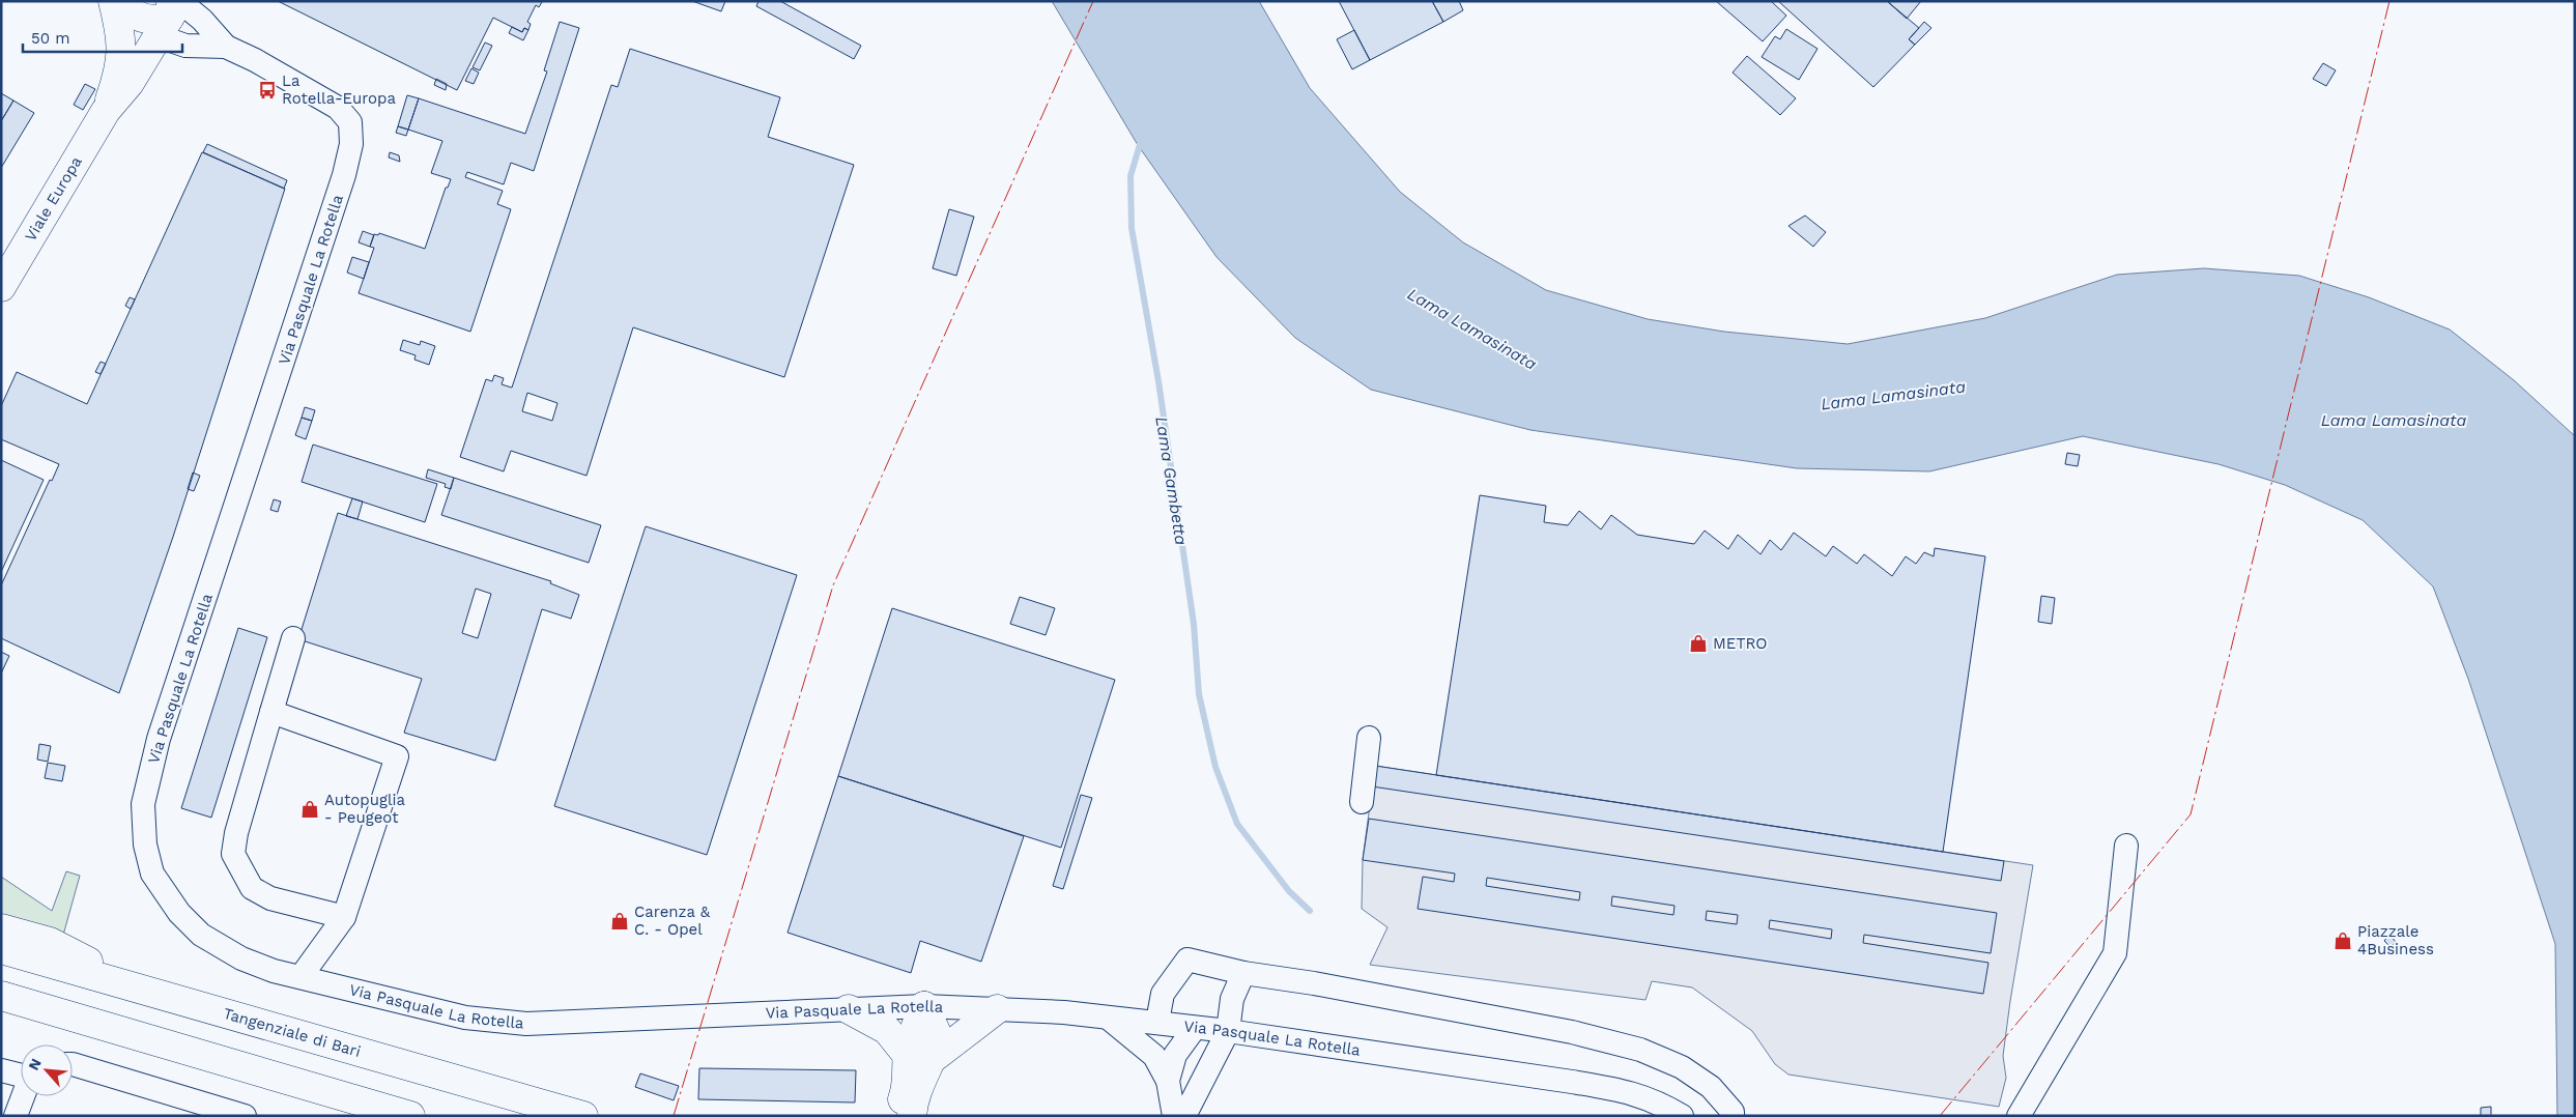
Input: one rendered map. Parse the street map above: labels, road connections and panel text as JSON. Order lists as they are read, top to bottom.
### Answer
{
  "streets": {
    "main road": ["Viale Europa", "Tangenziale di Bari"],
    "street": ["Via Pasquale La Rotella"]
  },
  "water": ["Lama Lamasinata", "Lama Gambetta"],
  "places": {
    "bus stop": ["La Rotella-Europa"],
    "shop": [
      "METRO",
      "Autopuglia - Peugeot",
      "Carenza & C. - Opel",
      "Piazzale 4Business"
    ]
  },
  "scale_bar": "50 m",
  "north": "top left"
}
